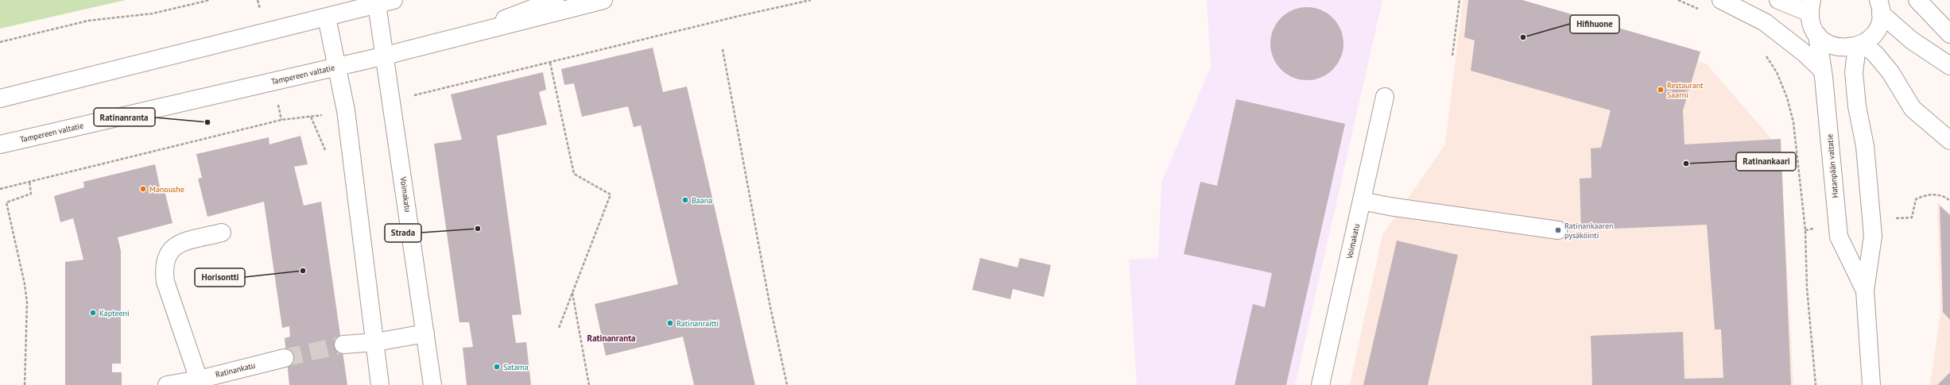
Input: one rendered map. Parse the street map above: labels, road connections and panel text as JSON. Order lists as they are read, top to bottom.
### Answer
{
  "streets": {
    "main road": [
      "Tampereen valtatie",
      "Hatanpään valtatie",
      "Voimakatu",
      "Ratinankatu"
    ]
  },
  "crossings": [
    ["Tampereen valtatie", "Voimakatu"]
  ],
  "districts": ["Ratinanranta"],
  "places": [
    "Hifihuone",
    "Restaurant Saarni",
    "Ratinanranta",
    "Ratinankaari",
    "Manoushe",
    "Baana",
    "Strada",
    "Ratinankaaren pysäköinti",
    "Horisontti",
    "Kapteeni",
    "Ratinanraitti",
    "Satama"
  ]
}
